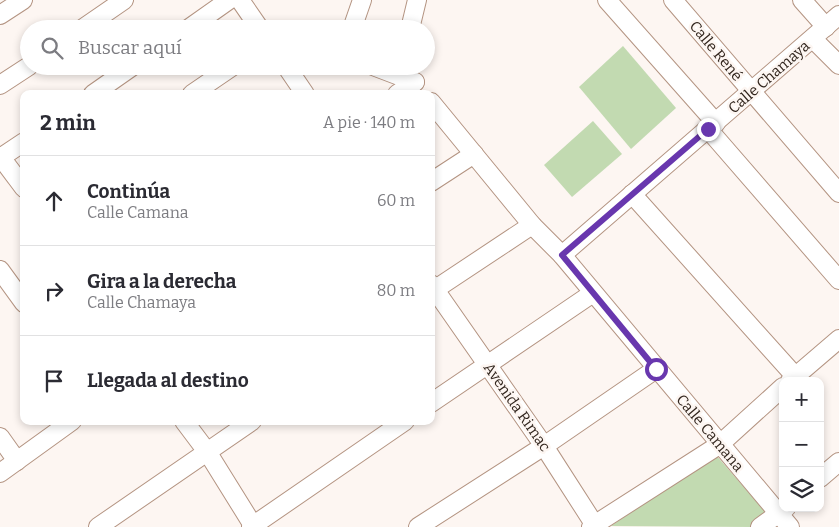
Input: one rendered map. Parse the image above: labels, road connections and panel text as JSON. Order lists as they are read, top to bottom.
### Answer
{
  "streets": {
    "street": [
      "Calle René",
      "Calle Chamaya",
      "Avenida Rimac",
      "Calle Camana"
    ]
  },
  "crossings": [
    ["Calle René", "Calle Chamaya"],
    ["Calle Chamaya", "Calle Camana"]
  ],
  "page": {
    "search": "Buscar aquí",
    "heading": ["2 min", "A pie · 140 m"],
    "list": [
      ["Continúa", "Calle Camana", "60 m"],
      ["Gira a la derecha", "Calle Chamaya", "80 m"],
      "Llegada al destino"
    ],
    "map_buttons": ["+", "−"]
  }
}
